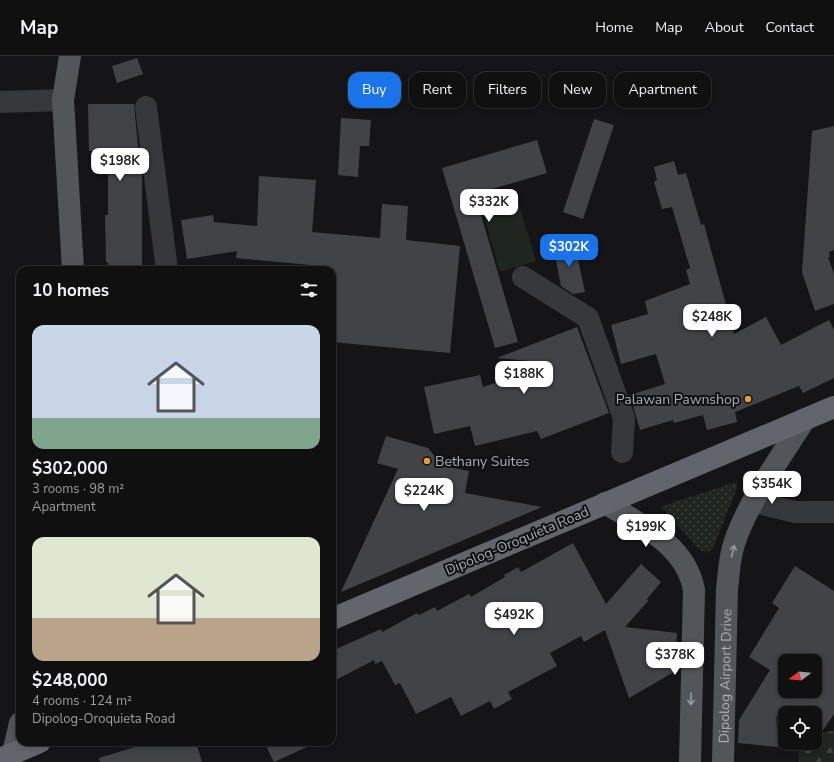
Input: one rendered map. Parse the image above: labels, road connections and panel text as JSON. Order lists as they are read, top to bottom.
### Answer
{
  "streets": {
    "highway": ["Dipolog-Oroquieta Road"],
    "main road": ["Dipolog Airport Drive"]
  },
  "crossings": [
    ["Dipolog-Oroquieta Road", "Dipolog Airport Drive"]
  ],
  "places": ["Palawan Pawnshop", "Bethany Suites"],
  "north": "left",
  "page": {
    "header": "Map",
    "nav": [
      "Home",
      "Map",
      "About",
      "Contact"
    ],
    "chip": [
      "Buy",
      "Rent",
      "Filters",
      "New",
      "Apartment"
    ],
    "price": [
      "$198K",
      "$332K",
      "$302K",
      "$248K",
      "$188K",
      "$354K",
      "$224K",
      "$199K",
      "$492K",
      "$378K"
    ],
    "heading": "10 homes",
    "list": [
      {
        "name": "$302,000",
        "note": "3 rooms · 98 m² · Apartment"
      },
      {
        "name": "$248,000",
        "note": "4 rooms · 124 m² · Dipolog-Oroquieta Road"
      }
    ]
  }
}
